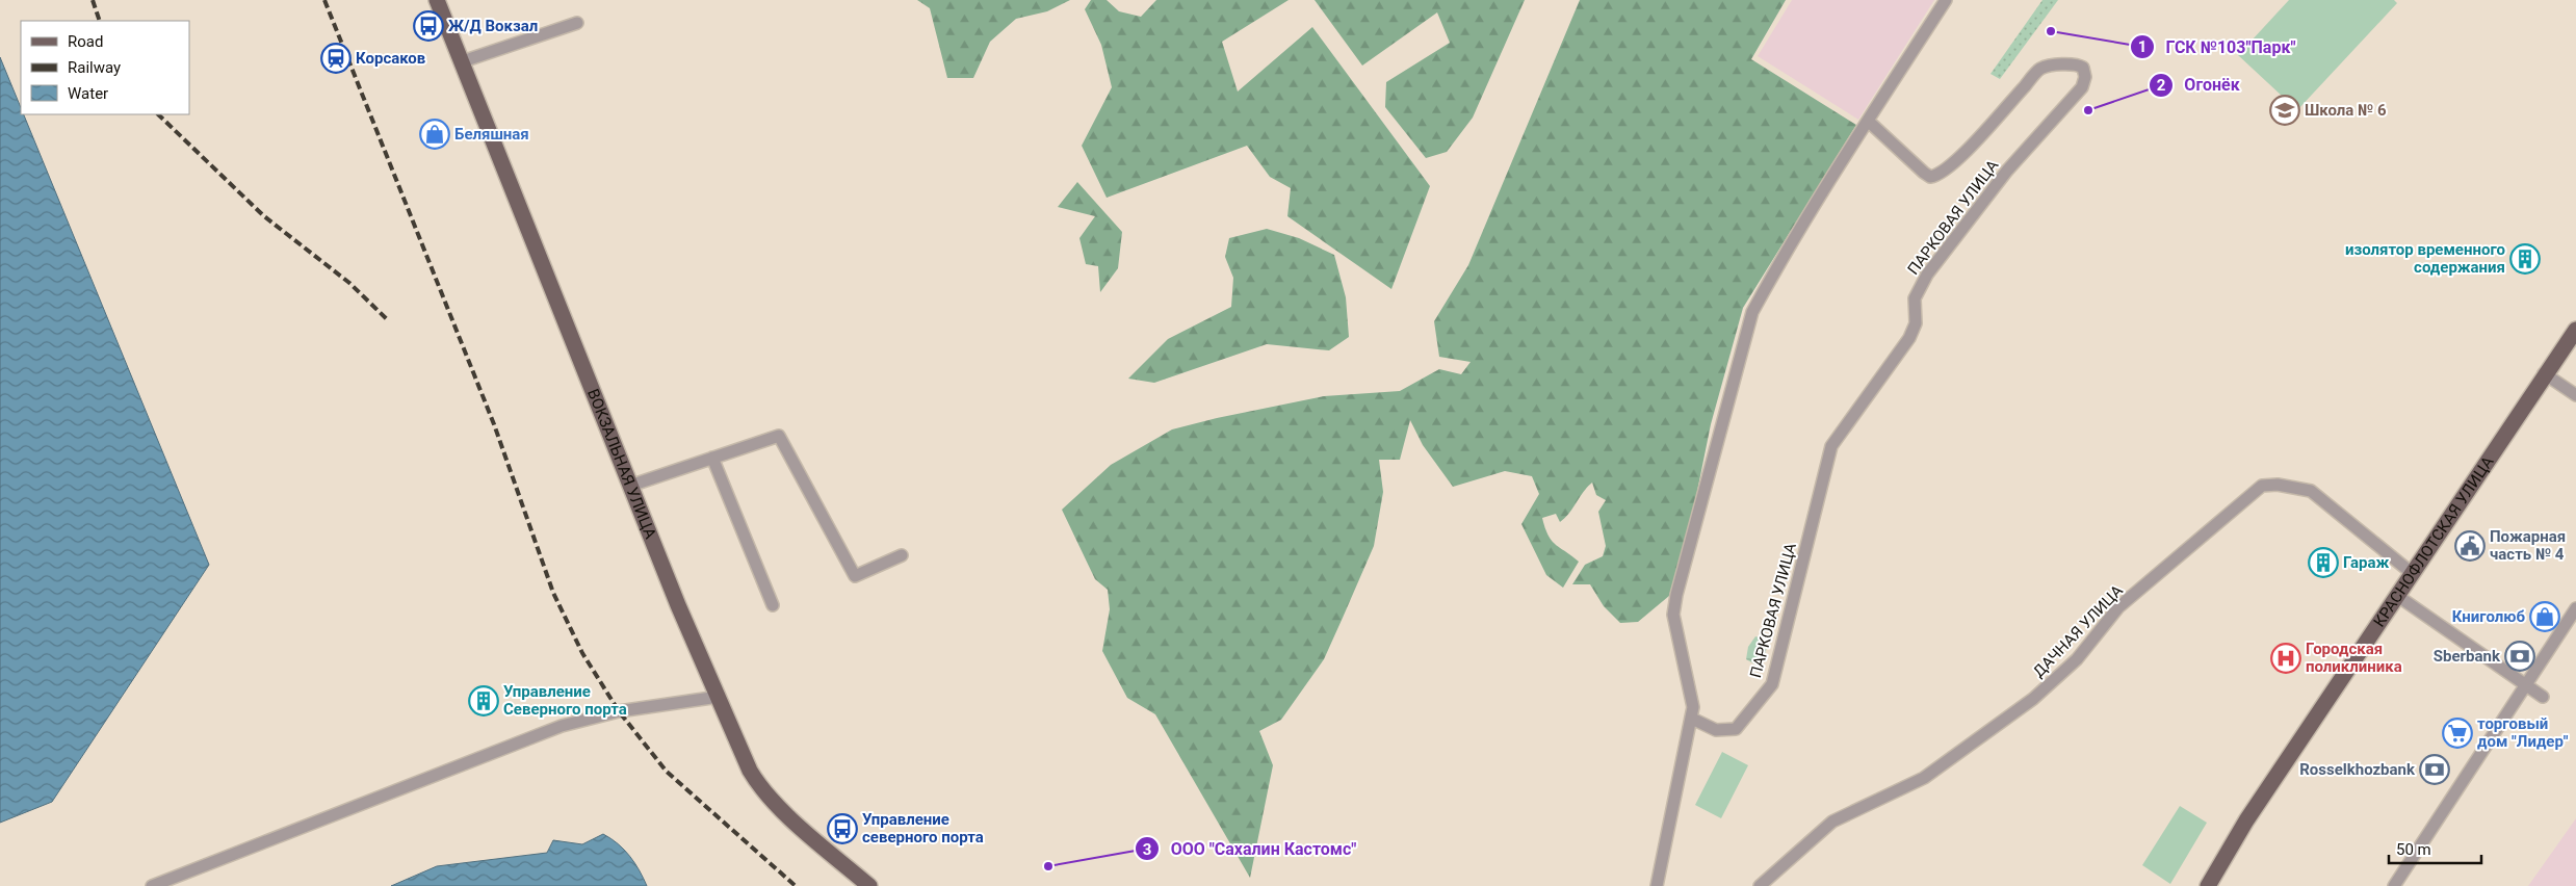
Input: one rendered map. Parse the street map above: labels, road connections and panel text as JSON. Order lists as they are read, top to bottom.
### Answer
{
  "streets": {
    "main road": ["ВОКЗАЛЬНАЯ УЛИЦА", "КРАСНОФЛОТСКАЯ УЛИЦА"],
    "street": ["ПАРКОВАЯ УЛИЦА", "ДАЧНАЯ УЛИЦА"]
  },
  "crossings": [
    ["КРАСНОФЛОТСКАЯ УЛИЦА", "ДАЧНАЯ УЛИЦА"]
  ],
  "places": {
    "bus stop": ["Ж/Д Вокзал", "Управление северного порта"],
    "other": ["ГСК №103\"Парк\"", "Огонёк", "ООО \"Сахалин Кастомс\""],
    "station": ["Корсаков"],
    "school or university": ["Школа № 6"],
    "shop": ["Беляшная", "Книголюб"],
    "building": ["изолятор временного содержания", "Гараж", "Управление Северного порта"],
    "public building": ["Пожарная часть № 4"],
    "bank": ["Sberbank", "Rosselkhozbank"],
    "hospital": ["Городская поликлиника"],
    "supermarket": ["торговый дом \"Лидер\""]
  },
  "legend": ["Road", "Railway", "Water"],
  "scale_bar": "50 m"
}
